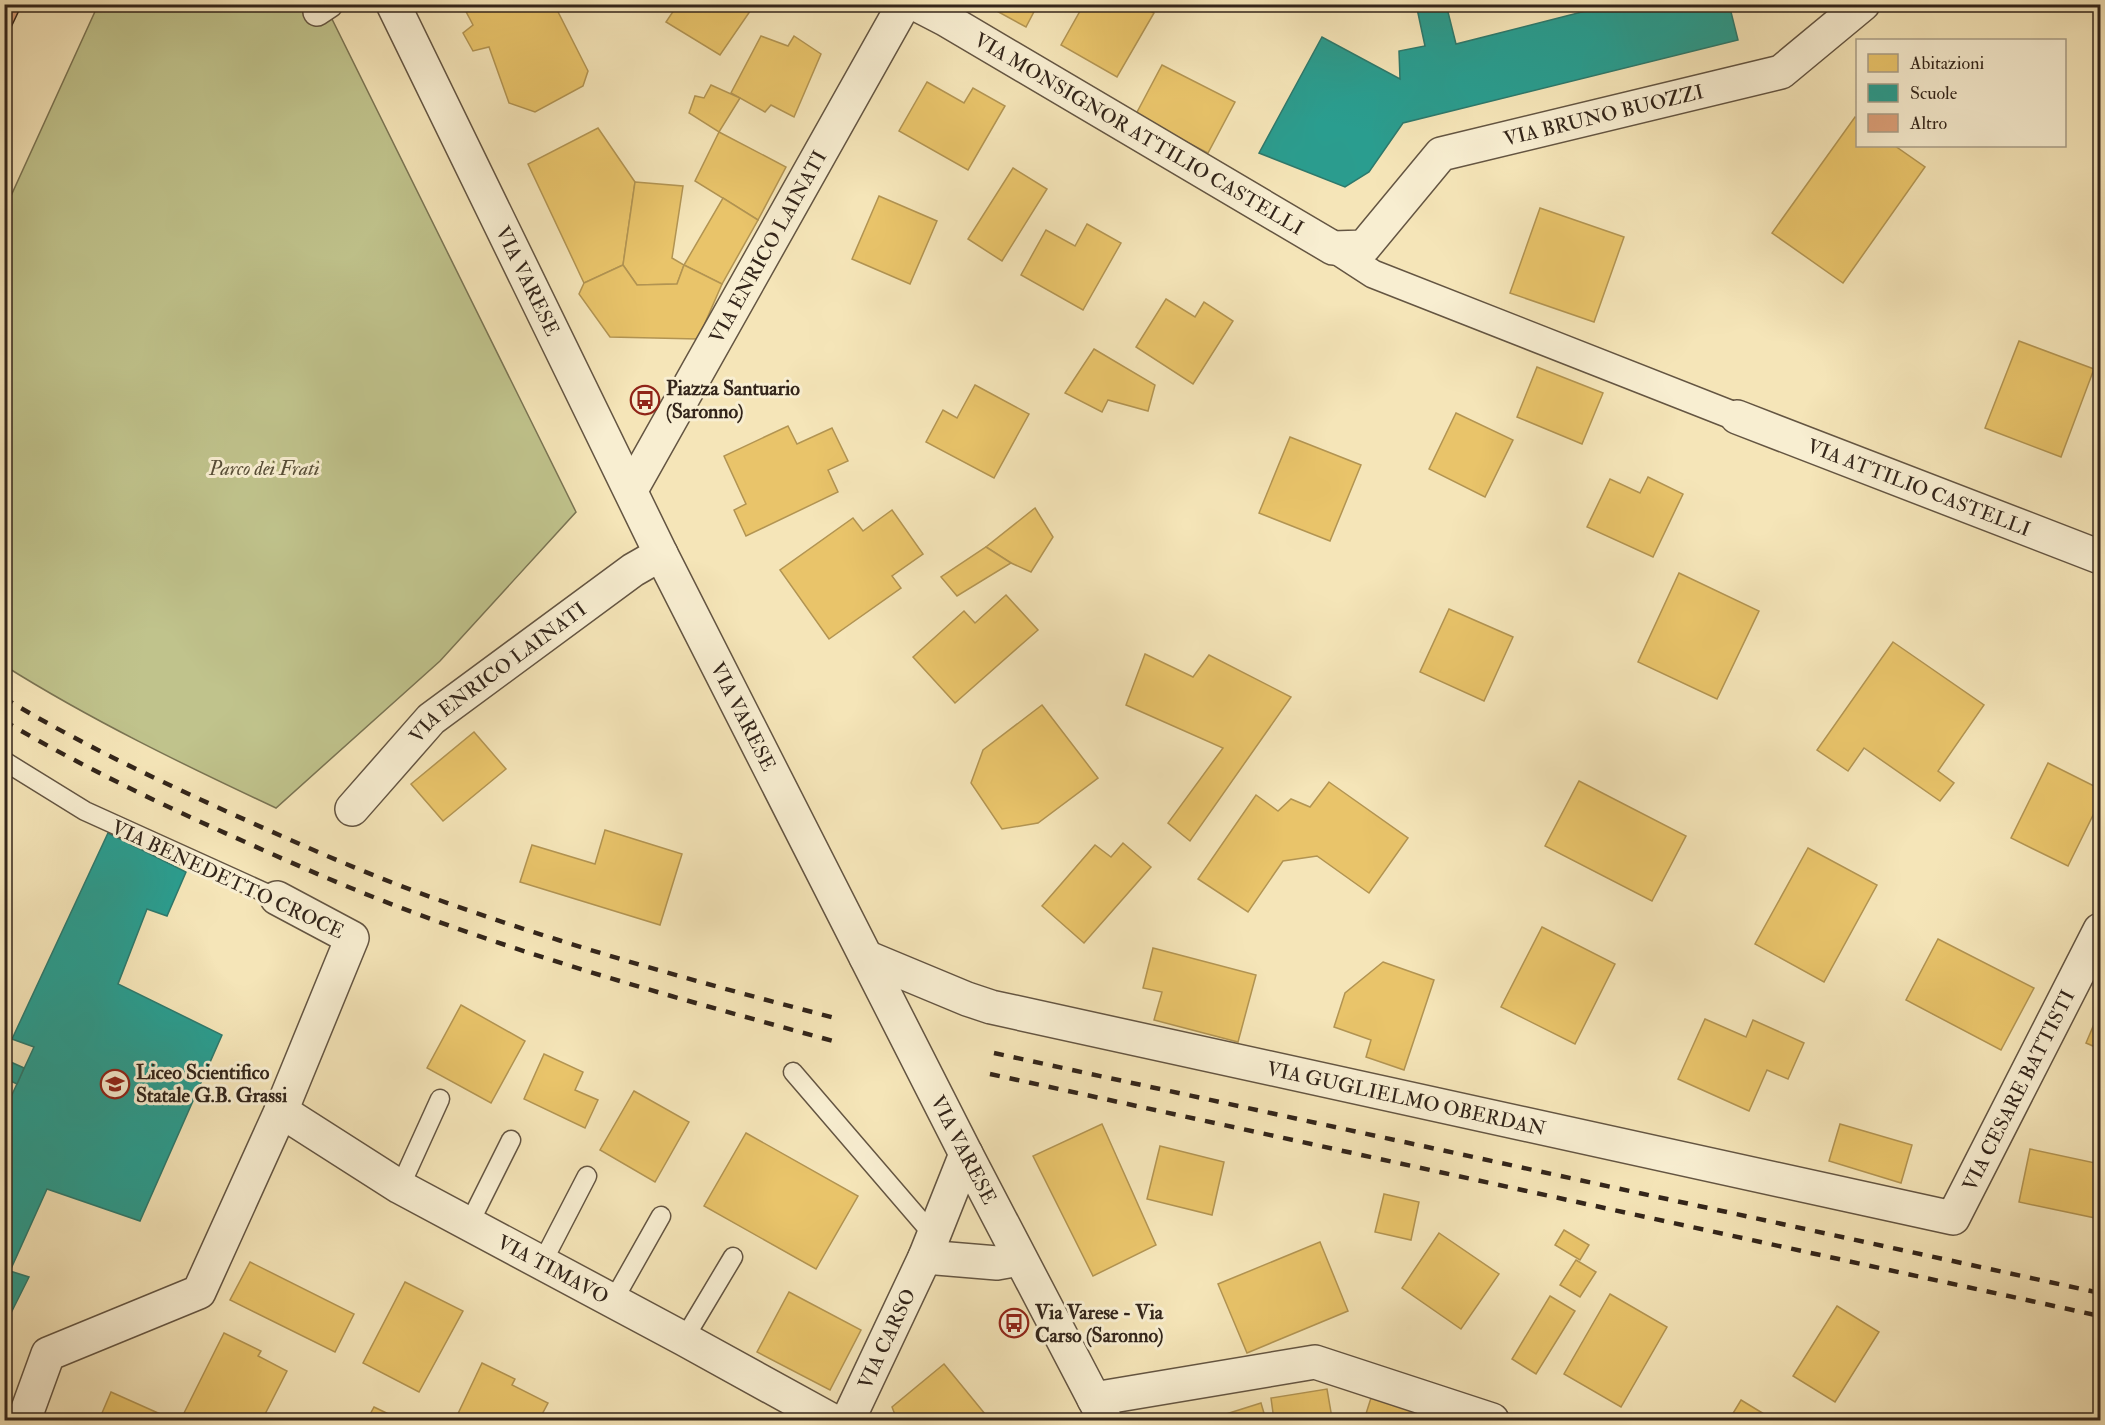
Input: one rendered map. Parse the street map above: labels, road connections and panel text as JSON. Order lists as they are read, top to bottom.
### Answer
{
  "streets": {
    "street": [
      "VIA BRUNO BUOZZI",
      "VIA MONSIGNOR ATTILIO CASTELLI",
      "VIA ENRICO LAINATI",
      "VIA VARESE",
      "VIA ATTILIO CASTELLI",
      "VIA BENEDETTO CROCE",
      "VIA CESARE BATTISTI",
      "VIA GUGLIELMO OBERDAN",
      "VIA TIMAVO",
      "VIA CARSO"
    ]
  },
  "crossings": [
    ["VIA BRUNO BUOZZI", "VIA MONSIGNOR ATTILIO CASTELLI"],
    ["VIA ENRICO LAINATI", "VIA VARESE"],
    ["VIA VARESE", "VIA GUGLIELMO OBERDAN"],
    ["VIA VARESE", "VIA CARSO"],
    ["VIA BENEDETTO CROCE", "VIA TIMAVO"],
    ["VIA CESARE BATTISTI", "VIA GUGLIELMO OBERDAN"]
  ],
  "parks": ["Parco dei Frati"],
  "places": {
    "bus stop": ["Piazza Santuario (Saronno)", "Via Varese - Via Carso (Saronno)"],
    "school or university": ["Liceo Scientifico Statale G.B. Grassi"]
  },
  "legend": ["Abitazioni", "Scuole", "Altro"]
}
